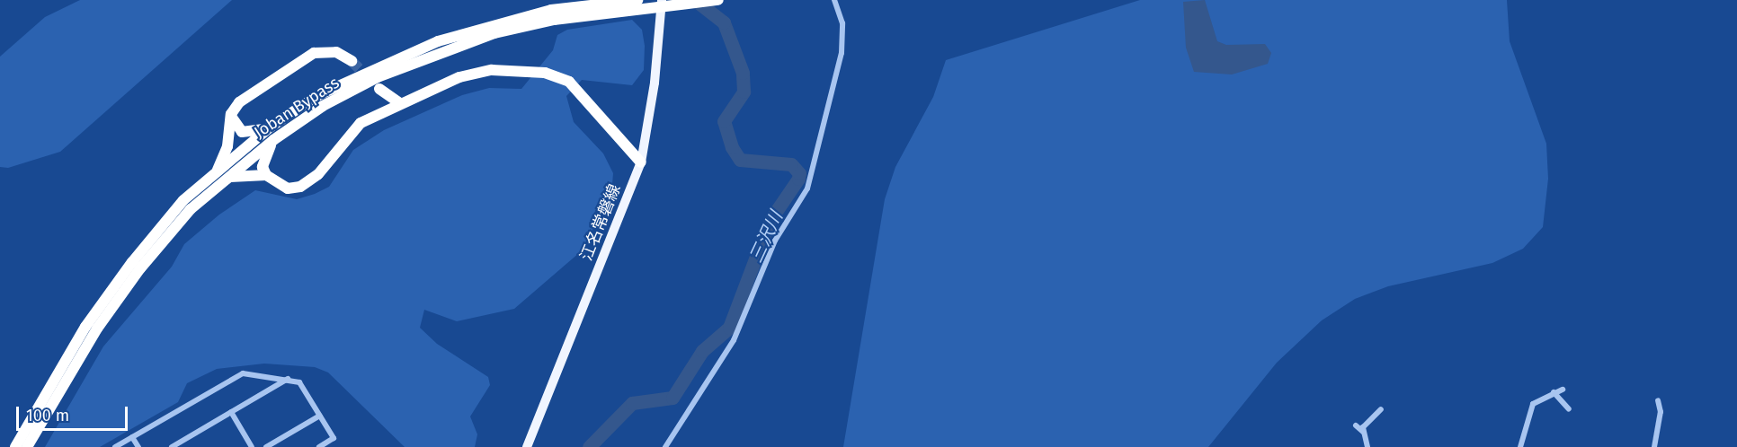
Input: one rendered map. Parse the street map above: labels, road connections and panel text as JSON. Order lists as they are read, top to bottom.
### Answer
{
  "streets": {
    "highway": ["Joban Bypass"],
    "main road": ["江名常磐線"]
  },
  "water": ["三沢川"],
  "scale_bar": "100 m"
}
